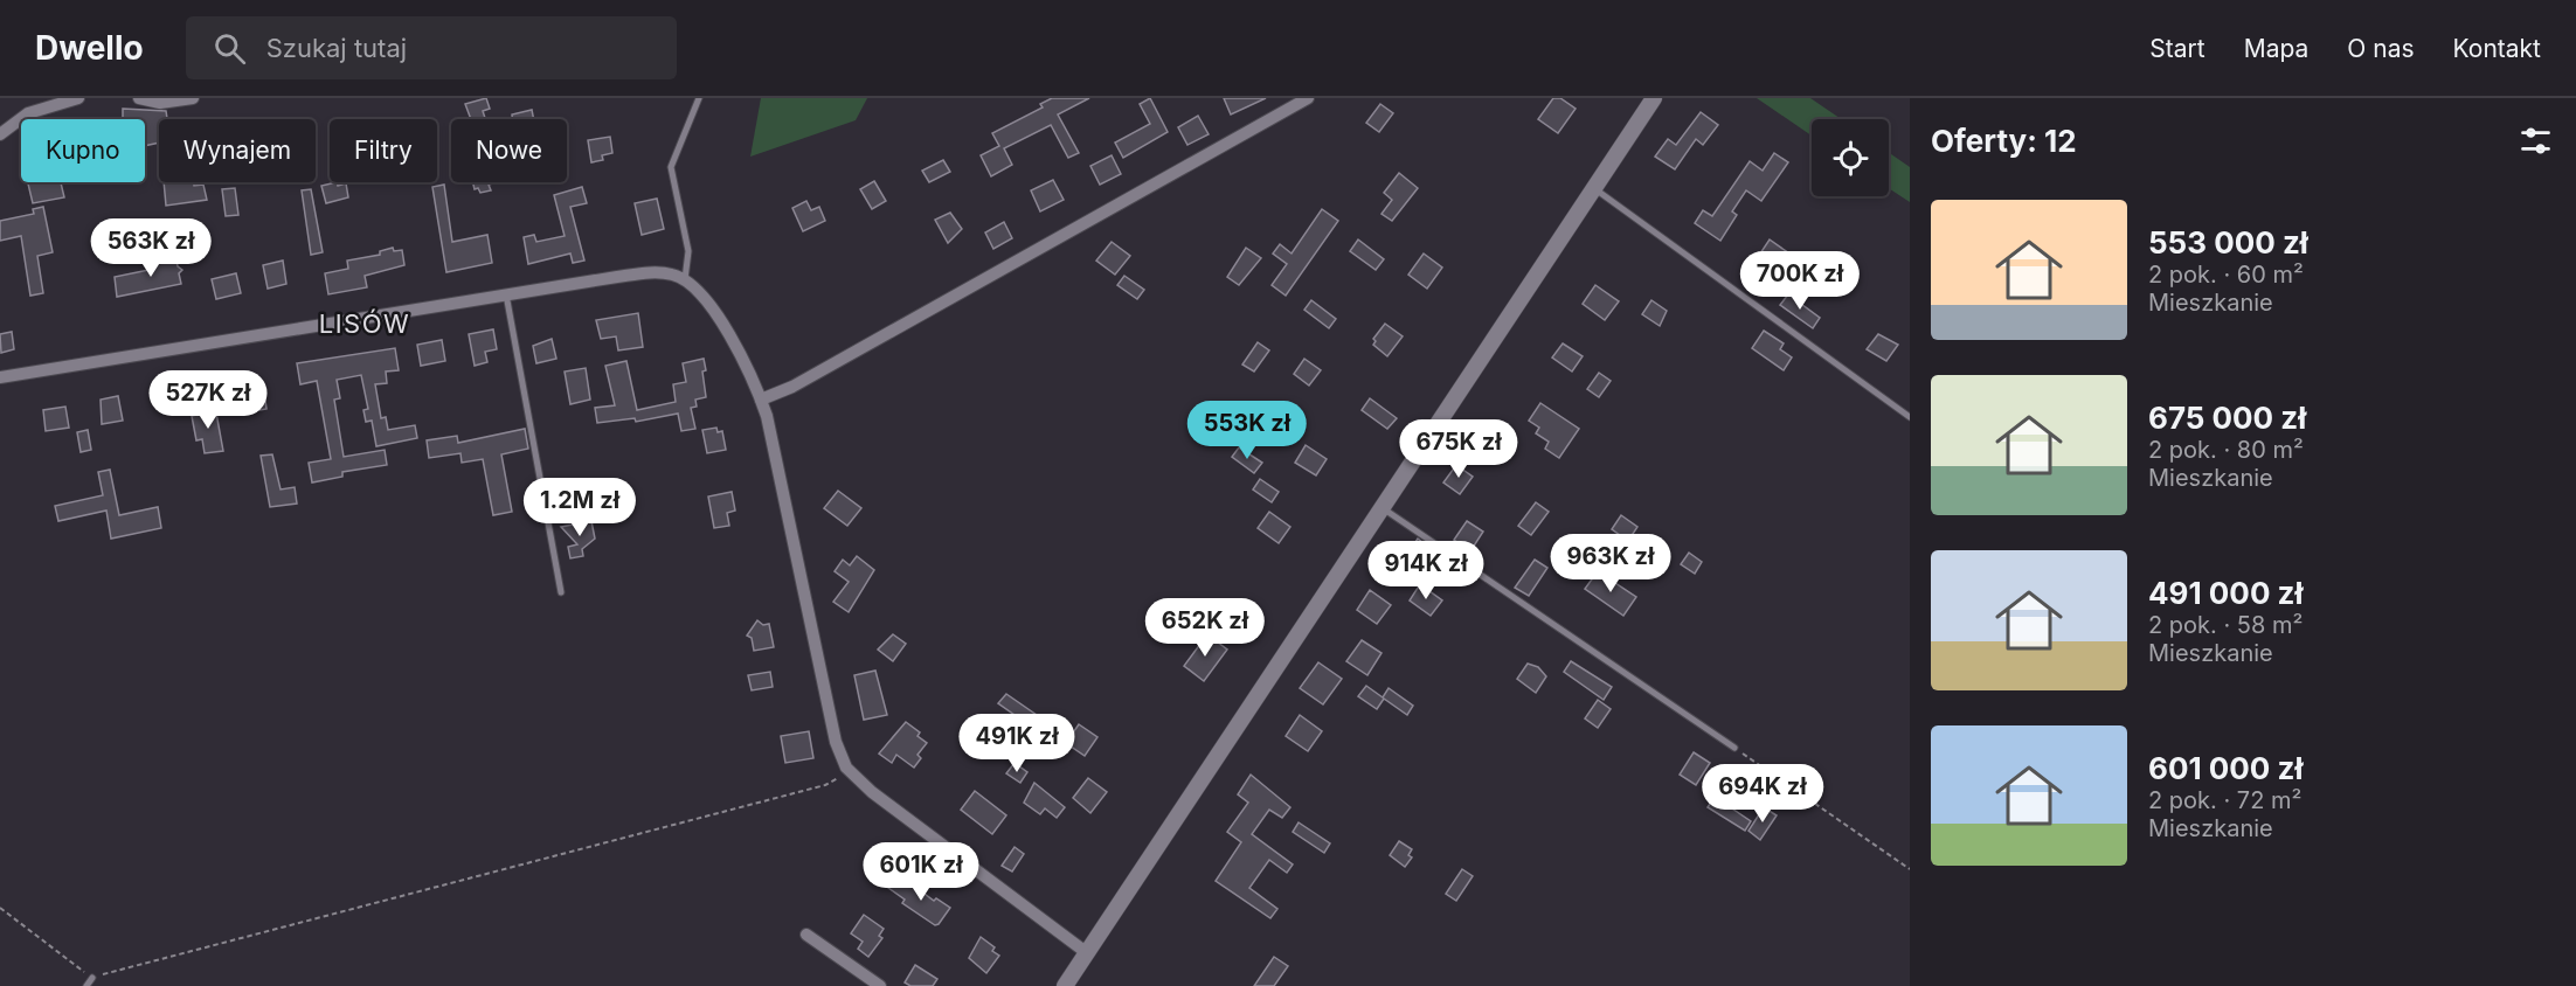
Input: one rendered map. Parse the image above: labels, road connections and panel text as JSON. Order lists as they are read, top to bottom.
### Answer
{
  "districts": ["LISÓW"],
  "page": {
    "header": "Dwello",
    "search": "Szukaj tutaj",
    "nav": [
      "Start",
      "Mapa",
      "O nas",
      "Kontakt"
    ],
    "heading": "Oferty: 12",
    "chip": [
      "Kupno",
      "Wynajem",
      "Filtry",
      "Nowe"
    ],
    "list": [
      {
        "name": "553 000 zł",
        "note": "2 pok. · 60 m² · Mieszkanie"
      },
      {
        "name": "675 000 zł",
        "note": "2 pok. · 80 m² · Mieszkanie"
      },
      {
        "name": "491 000 zł",
        "note": "2 pok. · 58 m² · Mieszkanie"
      },
      {
        "name": "601 000 zł",
        "note": "2 pok. · 72 m² · Mieszkanie"
      }
    ],
    "price": [
      "563K zł",
      "700K zł",
      "527K zł",
      "553K zł",
      "675K zł",
      "1.2M zł",
      "963K zł",
      "914K zł",
      "652K zł",
      "491K zł",
      "694K zł",
      "601K zł"
    ]
  }
}
